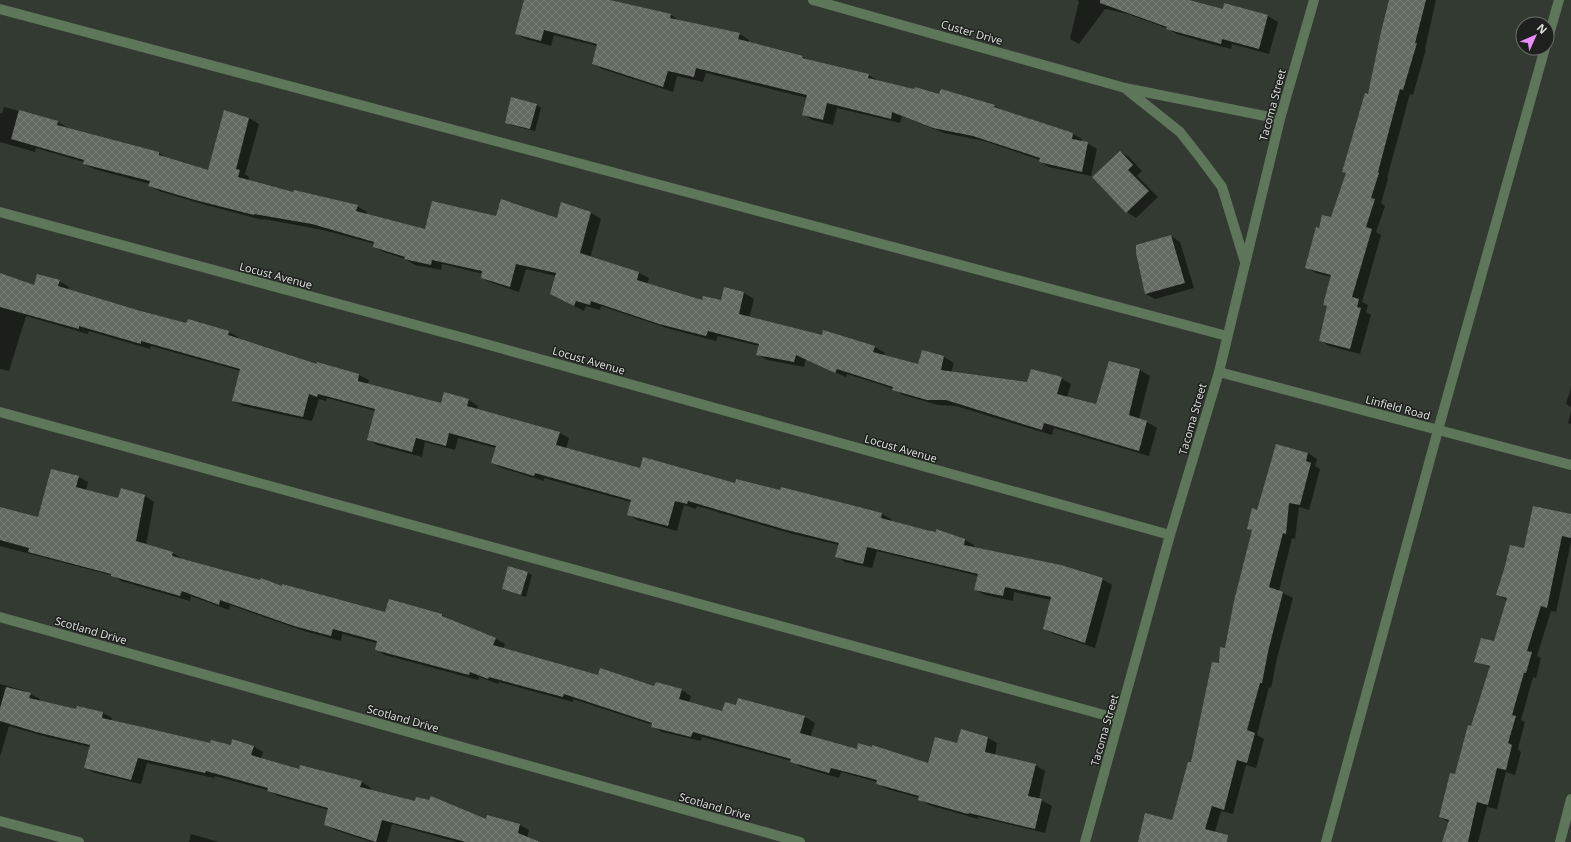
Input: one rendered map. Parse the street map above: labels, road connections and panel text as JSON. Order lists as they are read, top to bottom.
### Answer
{
  "streets": {
    "street": [
      "Custer Drive",
      "Tacoma Street",
      "Locust Avenue",
      "Linfield Road",
      "Scotland Drive"
    ]
  },
  "crossings": [
    ["Custer Drive", "Tacoma Street"],
    ["Tacoma Street", "Locust Avenue"],
    ["Tacoma Street", "Linfield Road"]
  ],
  "north": "top right"
}
